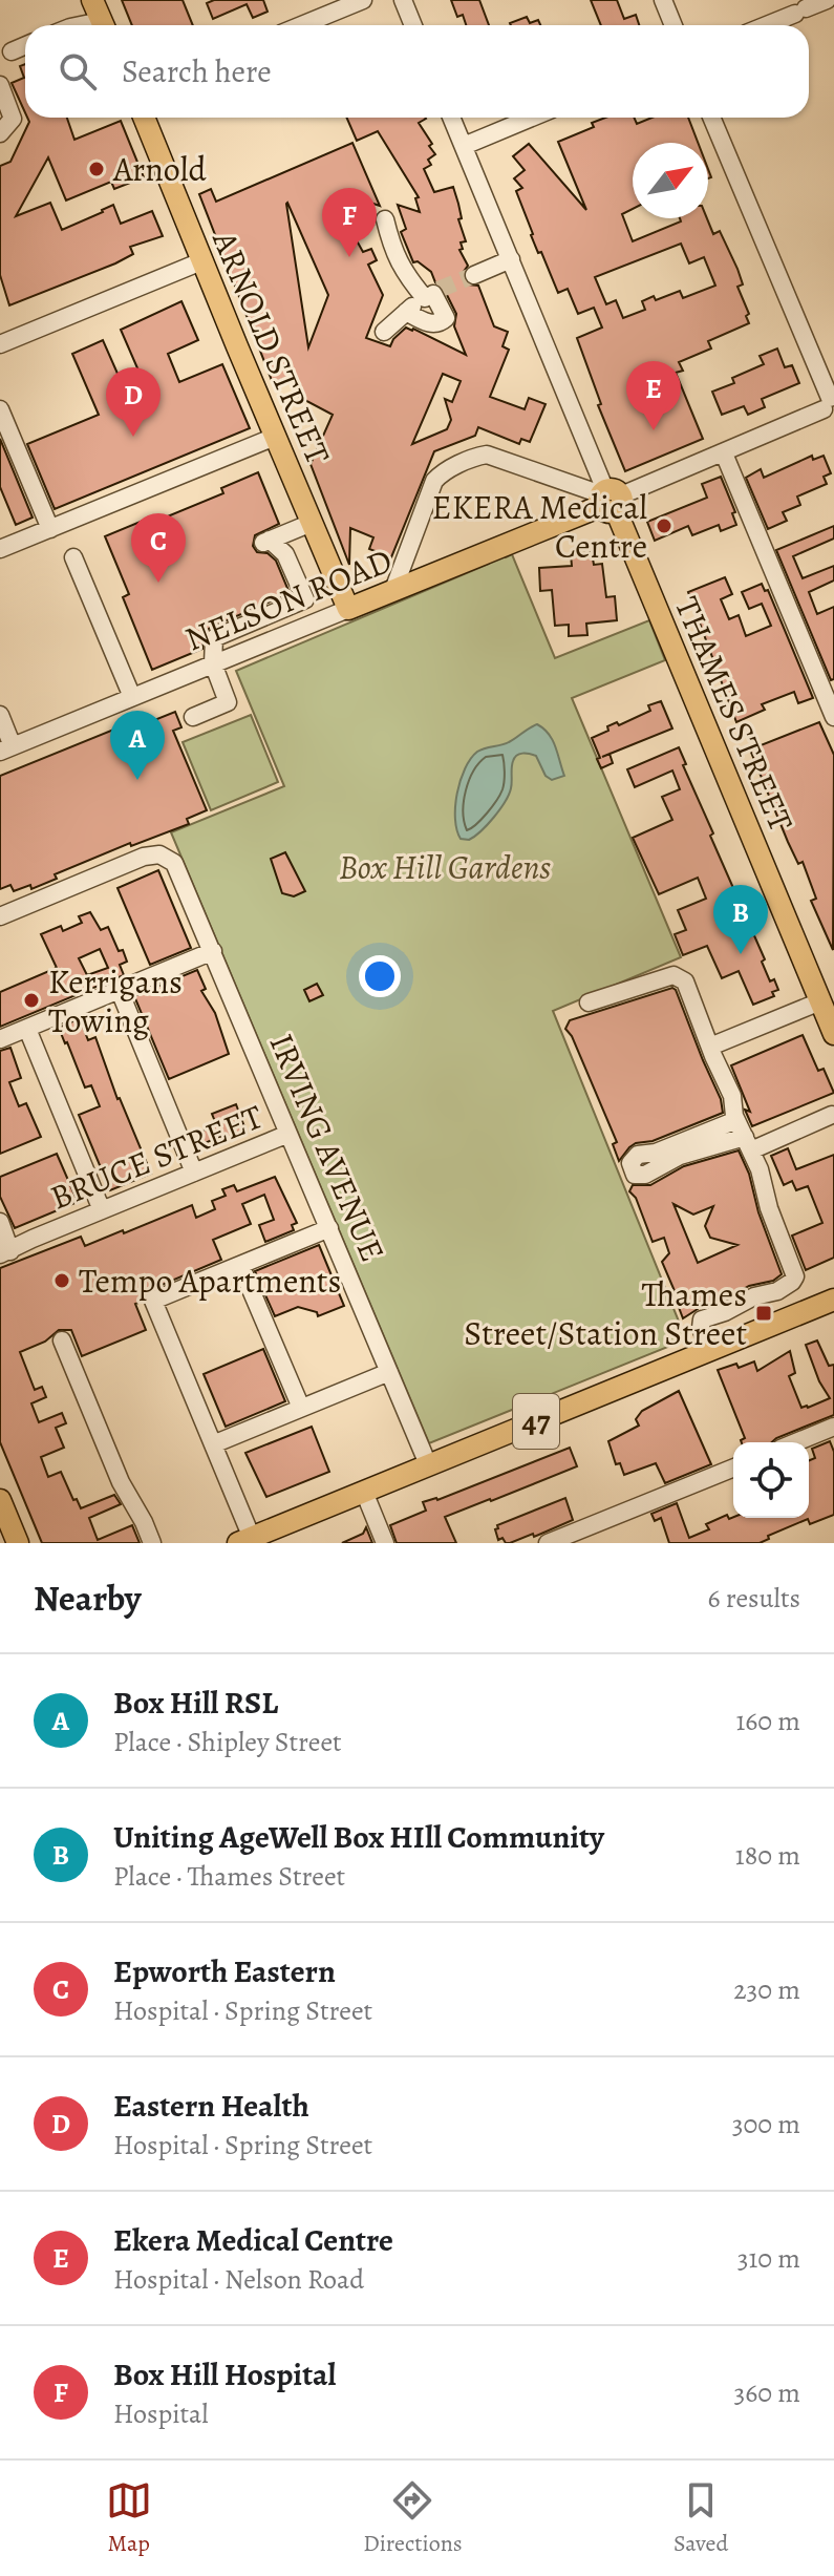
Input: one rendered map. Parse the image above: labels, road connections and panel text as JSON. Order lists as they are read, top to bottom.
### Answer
{
  "streets": {
    "main road": [
      "ARNOLD STREET",
      "NELSON ROAD",
      "THAMES STREET",
      "47"
    ],
    "street": ["IRVING AVENUE", "BRUCE STREET"]
  },
  "crossings": [
    ["ARNOLD STREET", "NELSON ROAD"],
    ["NELSON ROAD", "THAMES STREET"],
    ["IRVING AVENUE", "BRUCE STREET"],
    ["IRVING AVENUE", "47"]
  ],
  "parks": ["Box Hill Gardens"],
  "places": {
    "other": [
      "Arnold",
      "EKERA Medical Centre",
      "Kerrigans Towing",
      "Tempo Apartments"
    ],
    "transit": ["Thames Street/Station Street"]
  },
  "north": "top right",
  "page": {
    "search": "Search here",
    "pins": [
      "F",
      "E",
      "D",
      "C",
      "A",
      "B"
    ],
    "heading": ["Nearby", "6 results"],
    "list": [
      {
        "mark": "A",
        "name": "Box Hill RSL",
        "note": "Place · Shipley Street",
        "value": "160 m"
      },
      {
        "mark": "B",
        "name": "Uniting AgeWell Box HIll Community",
        "note": "Place · Thames Street",
        "value": "180 m"
      },
      {
        "mark": "C",
        "name": "Epworth Eastern",
        "note": "Hospital · Spring Street",
        "value": "230 m"
      },
      {
        "mark": "D",
        "name": "Eastern Health",
        "note": "Hospital · Spring Street",
        "value": "300 m"
      },
      {
        "mark": "E",
        "name": "Ekera Medical Centre",
        "note": "Hospital · Nelson Road",
        "value": "310 m"
      },
      {
        "mark": "F",
        "name": "Box Hill Hospital",
        "note": "Hospital",
        "value": "360 m"
      }
    ],
    "nav": ["Map", "Directions", "Saved"]
  }
}
